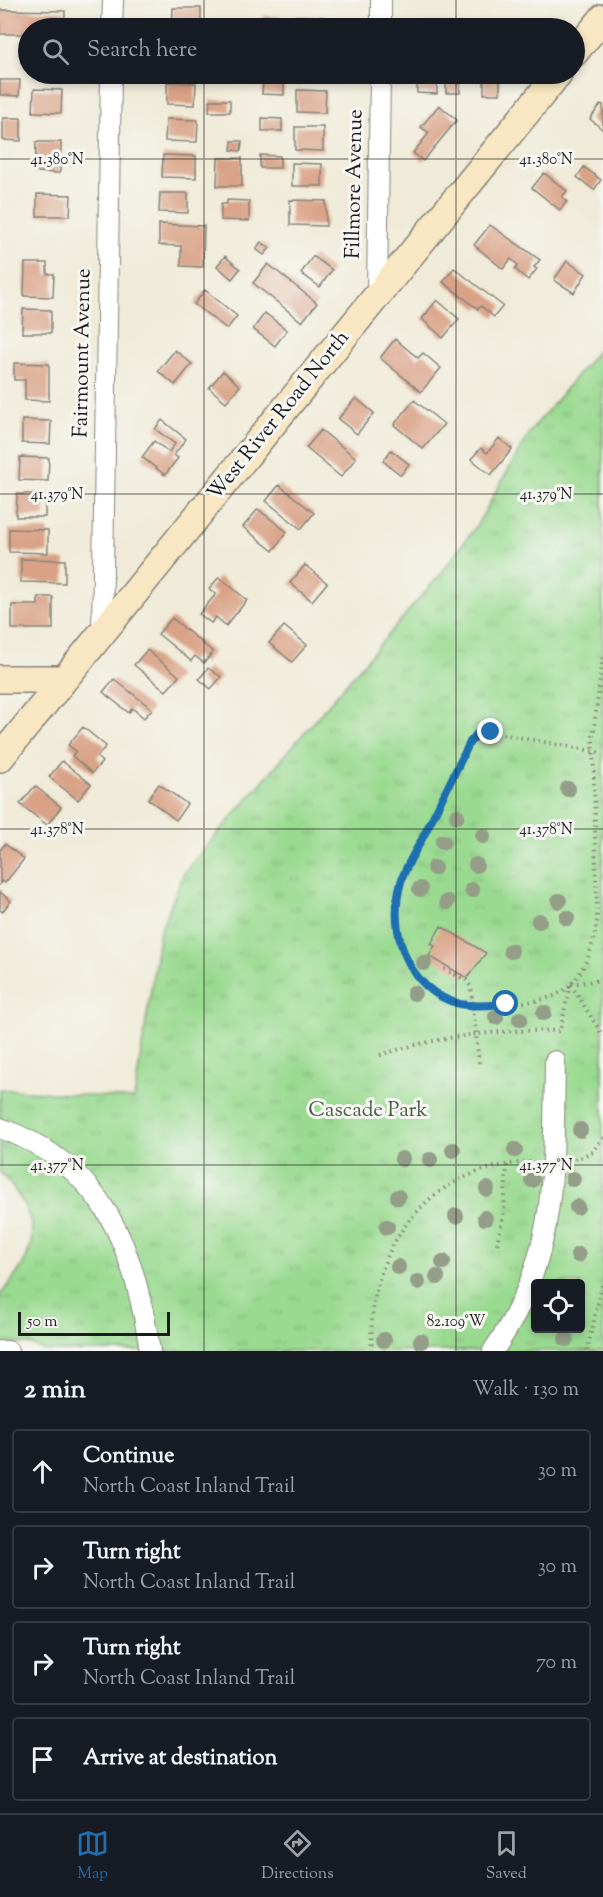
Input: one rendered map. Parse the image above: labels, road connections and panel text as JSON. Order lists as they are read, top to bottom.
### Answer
{
  "streets": {
    "street": ["Fillmore Avenue", "Fairmount Avenue", "West River Road North"]
  },
  "crossings": [
    ["Fillmore Avenue", "West River Road North"],
    ["Fairmount Avenue", "West River Road North"]
  ],
  "parks": ["Cascade Park"],
  "scale_bar": "50 m",
  "page": {
    "search": "Search here",
    "scale": "50 m",
    "heading": ["2 min", "Walk · 130 m"],
    "list": [
      ["Continue", "North Coast Inland Trail", "30 m"],
      ["Turn right", "North Coast Inland Trail", "30 m"],
      ["Turn right", "North Coast Inland Trail", "70 m"],
      "Arrive at destination"
    ],
    "nav": ["Map", "Directions", "Saved"]
  },
  "coordinates": [
    "41.380°N",
    "41.379°N",
    "41.378°N",
    "41.377°N",
    "82.109°W"
  ]
}
